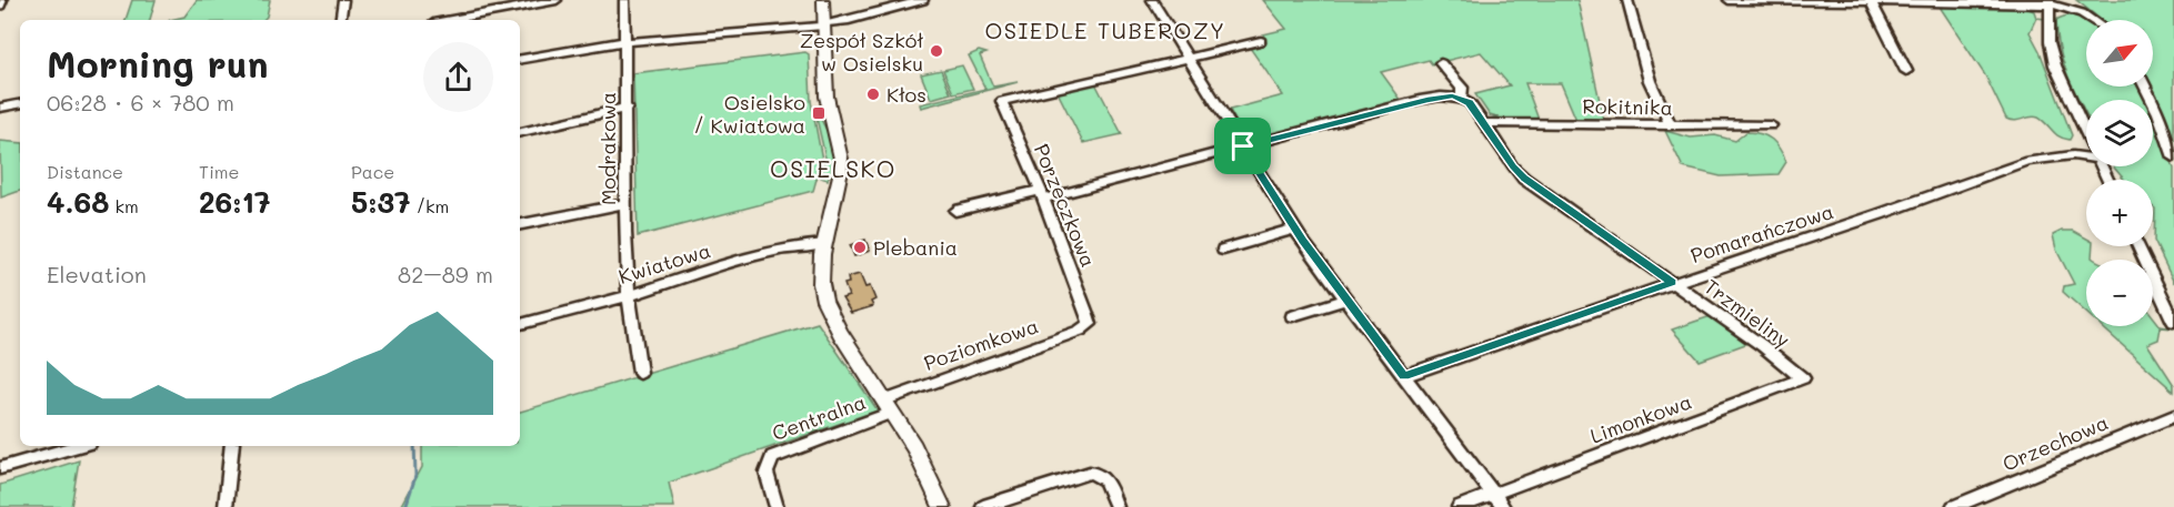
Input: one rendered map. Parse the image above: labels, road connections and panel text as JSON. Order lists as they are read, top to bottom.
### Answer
{
  "streets": {
    "street": [
      "Rokitnika",
      "Modrakowa",
      "Porzeczkowa",
      "Pomarańczowa",
      "Kwiatowa",
      "Trzmieliny",
      "Poziomkowa",
      "Centralna",
      "Limonkowa",
      "Orzechowa"
    ]
  },
  "crossings": [
    ["Rokitnika", "Trzmieliny"],
    ["Modrakowa", "Kwiatowa"],
    ["Porzeczkowa", "Poziomkowa"],
    ["Pomarańczowa", "Trzmieliny"],
    ["Kwiatowa", "Centralna"],
    ["Trzmieliny", "Limonkowa"],
    ["Poziomkowa", "Centralna"]
  ],
  "districts": ["OSIEDLE TUBEROZY", "OSIELSKO"],
  "places": {
    "other": ["Zespół Szkół w Osielsku", "Kłos", "Plebania"],
    "transit": ["Osielsko / Kwiatowa"]
  },
  "north": "top right",
  "page": {
    "map_buttons": ["+", "−"],
    "heading": ["Morning run", "06:28 · 6 × 780 m"],
    "stats": [
      ["Distance", "4.68 km"],
      ["Time", "26:17"],
      ["Pace", "5:37 /km"]
    ],
    "chart": ["Elevation", "82–89 m"]
  }
}
